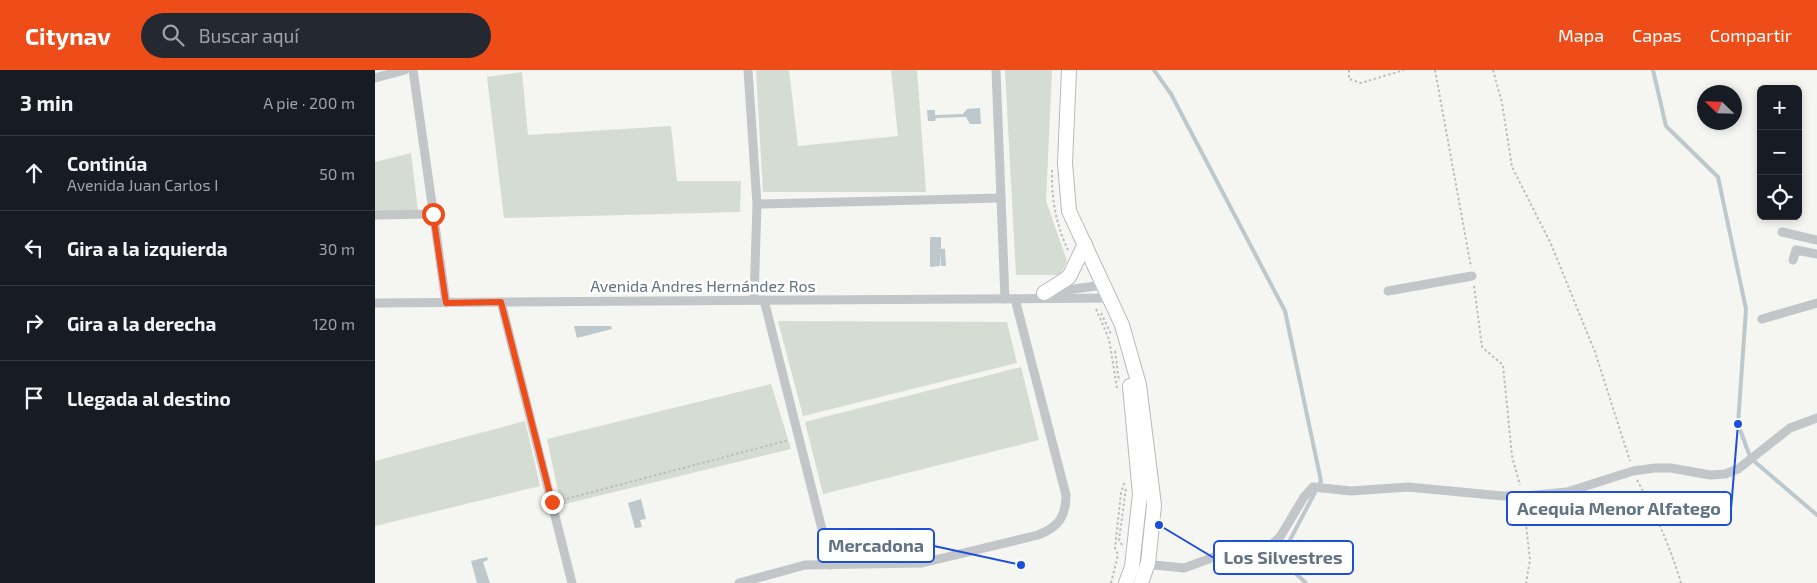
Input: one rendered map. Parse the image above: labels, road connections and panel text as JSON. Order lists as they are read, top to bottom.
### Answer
{
  "streets": {
    "street": ["Avenida Andres Hernández Ros"]
  },
  "places": ["Acequia Menor Alfatego", "Los Silvestres", "Mercadona"],
  "north": "top left",
  "page": {
    "header": "Citynav",
    "search": "Buscar aquí",
    "nav": ["Mapa", "Capas", "Compartir"],
    "heading": ["3 min", "A pie · 200 m"],
    "map_buttons": ["+", "−"],
    "list": [
      ["Continúa", "Avenida Juan Carlos I", "50 m"],
      ["Gira a la izquierda", "30 m"],
      ["Gira a la derecha", "120 m"],
      "Llegada al destino"
    ]
  }
}
